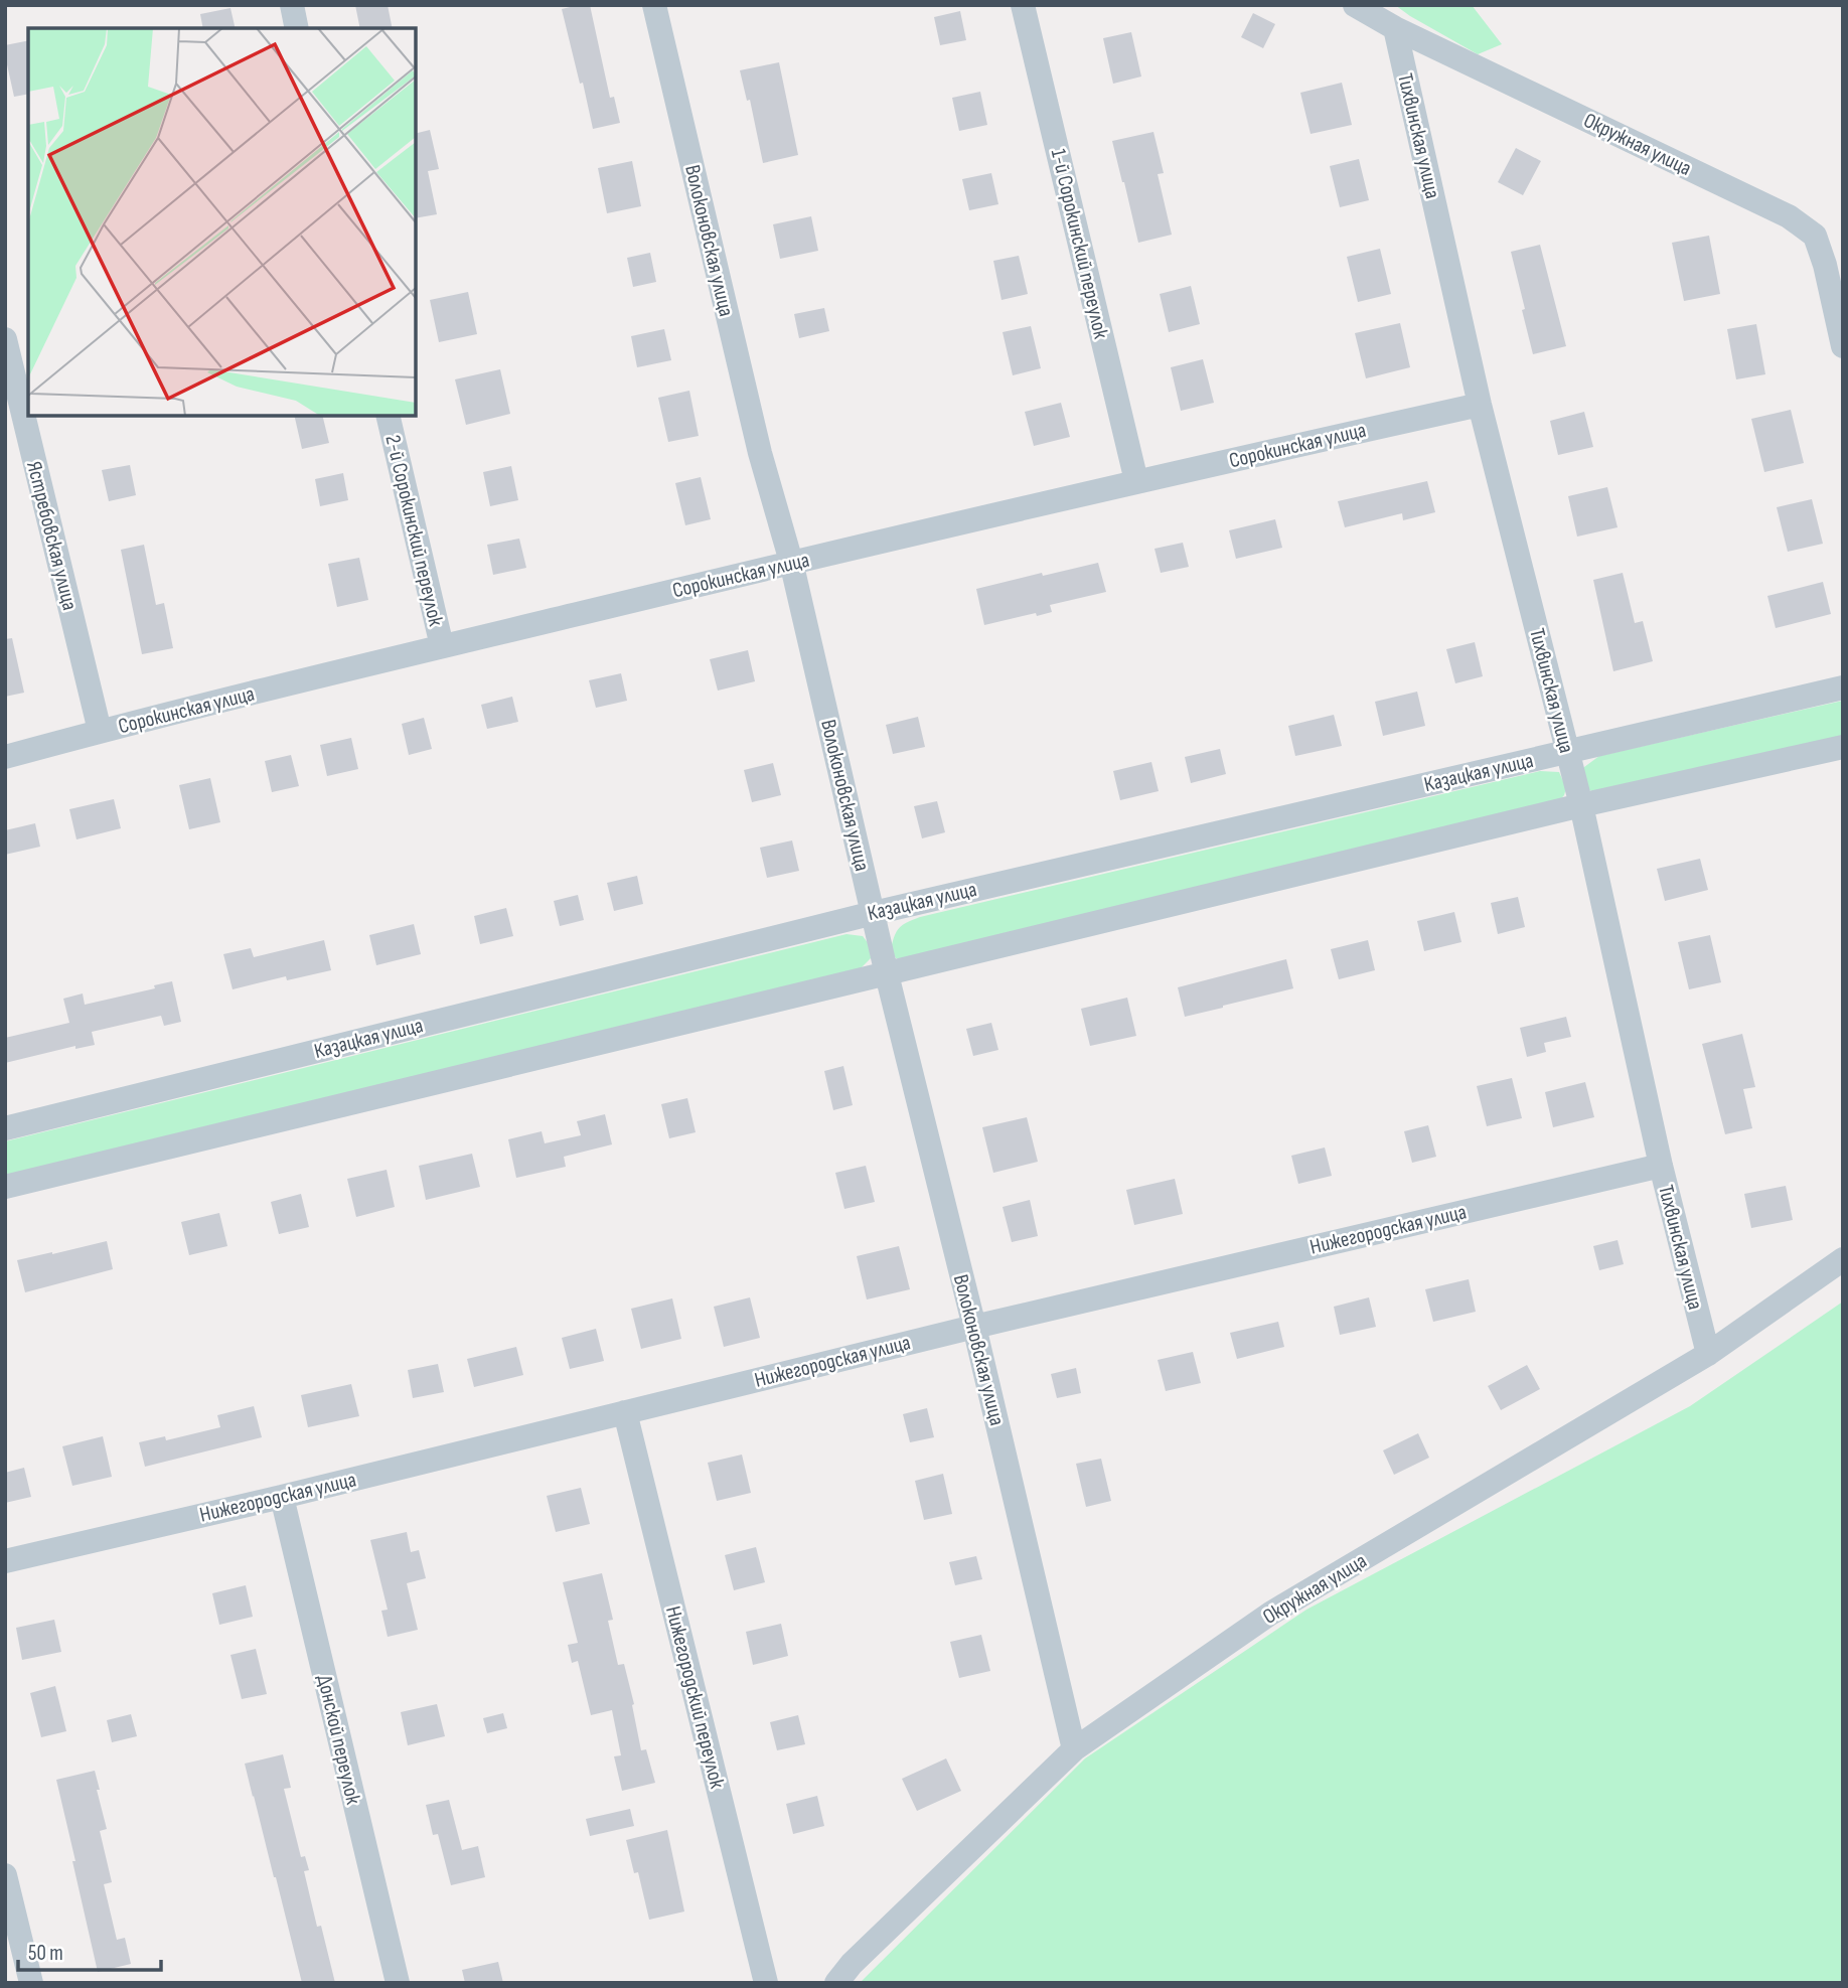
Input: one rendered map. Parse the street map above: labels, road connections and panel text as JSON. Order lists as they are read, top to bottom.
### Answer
{
  "streets": {
    "street": [
      "Тихвинская улица",
      "Окружная улица",
      "Волоконовская улица",
      "1-й Сорокинский переулок",
      "Сорокинская улица",
      "2-й Сорокинский переулок",
      "Ястребовская улица",
      "Казацкая улица",
      "Нижегородская улица",
      "Нижегородский переулок",
      "Донской переулок"
    ]
  },
  "crossings": [
    ["Тихвинская улица", "Окружная улица"],
    ["Тихвинская улица", "Сорокинская улица"],
    ["Тихвинская улица", "Казацкая улица"],
    ["Тихвинская улица", "Нижегородская улица"],
    ["Окружная улица", "Волоконовская улица"],
    ["Волоконовская улица", "Сорокинская улица"],
    ["Волоконовская улица", "Казацкая улица"],
    ["Волоконовская улица", "Нижегородская улица"],
    ["1-й Сорокинский переулок", "Сорокинская улица"],
    ["Сорокинская улица", "2-й Сорокинский переулок"],
    ["Сорокинская улица", "Ястребовская улица"],
    ["Нижегородская улица", "Нижегородский переулок"],
    ["Нижегородская улица", "Донской переулок"]
  ],
  "scale_bar": "50 m"
}
